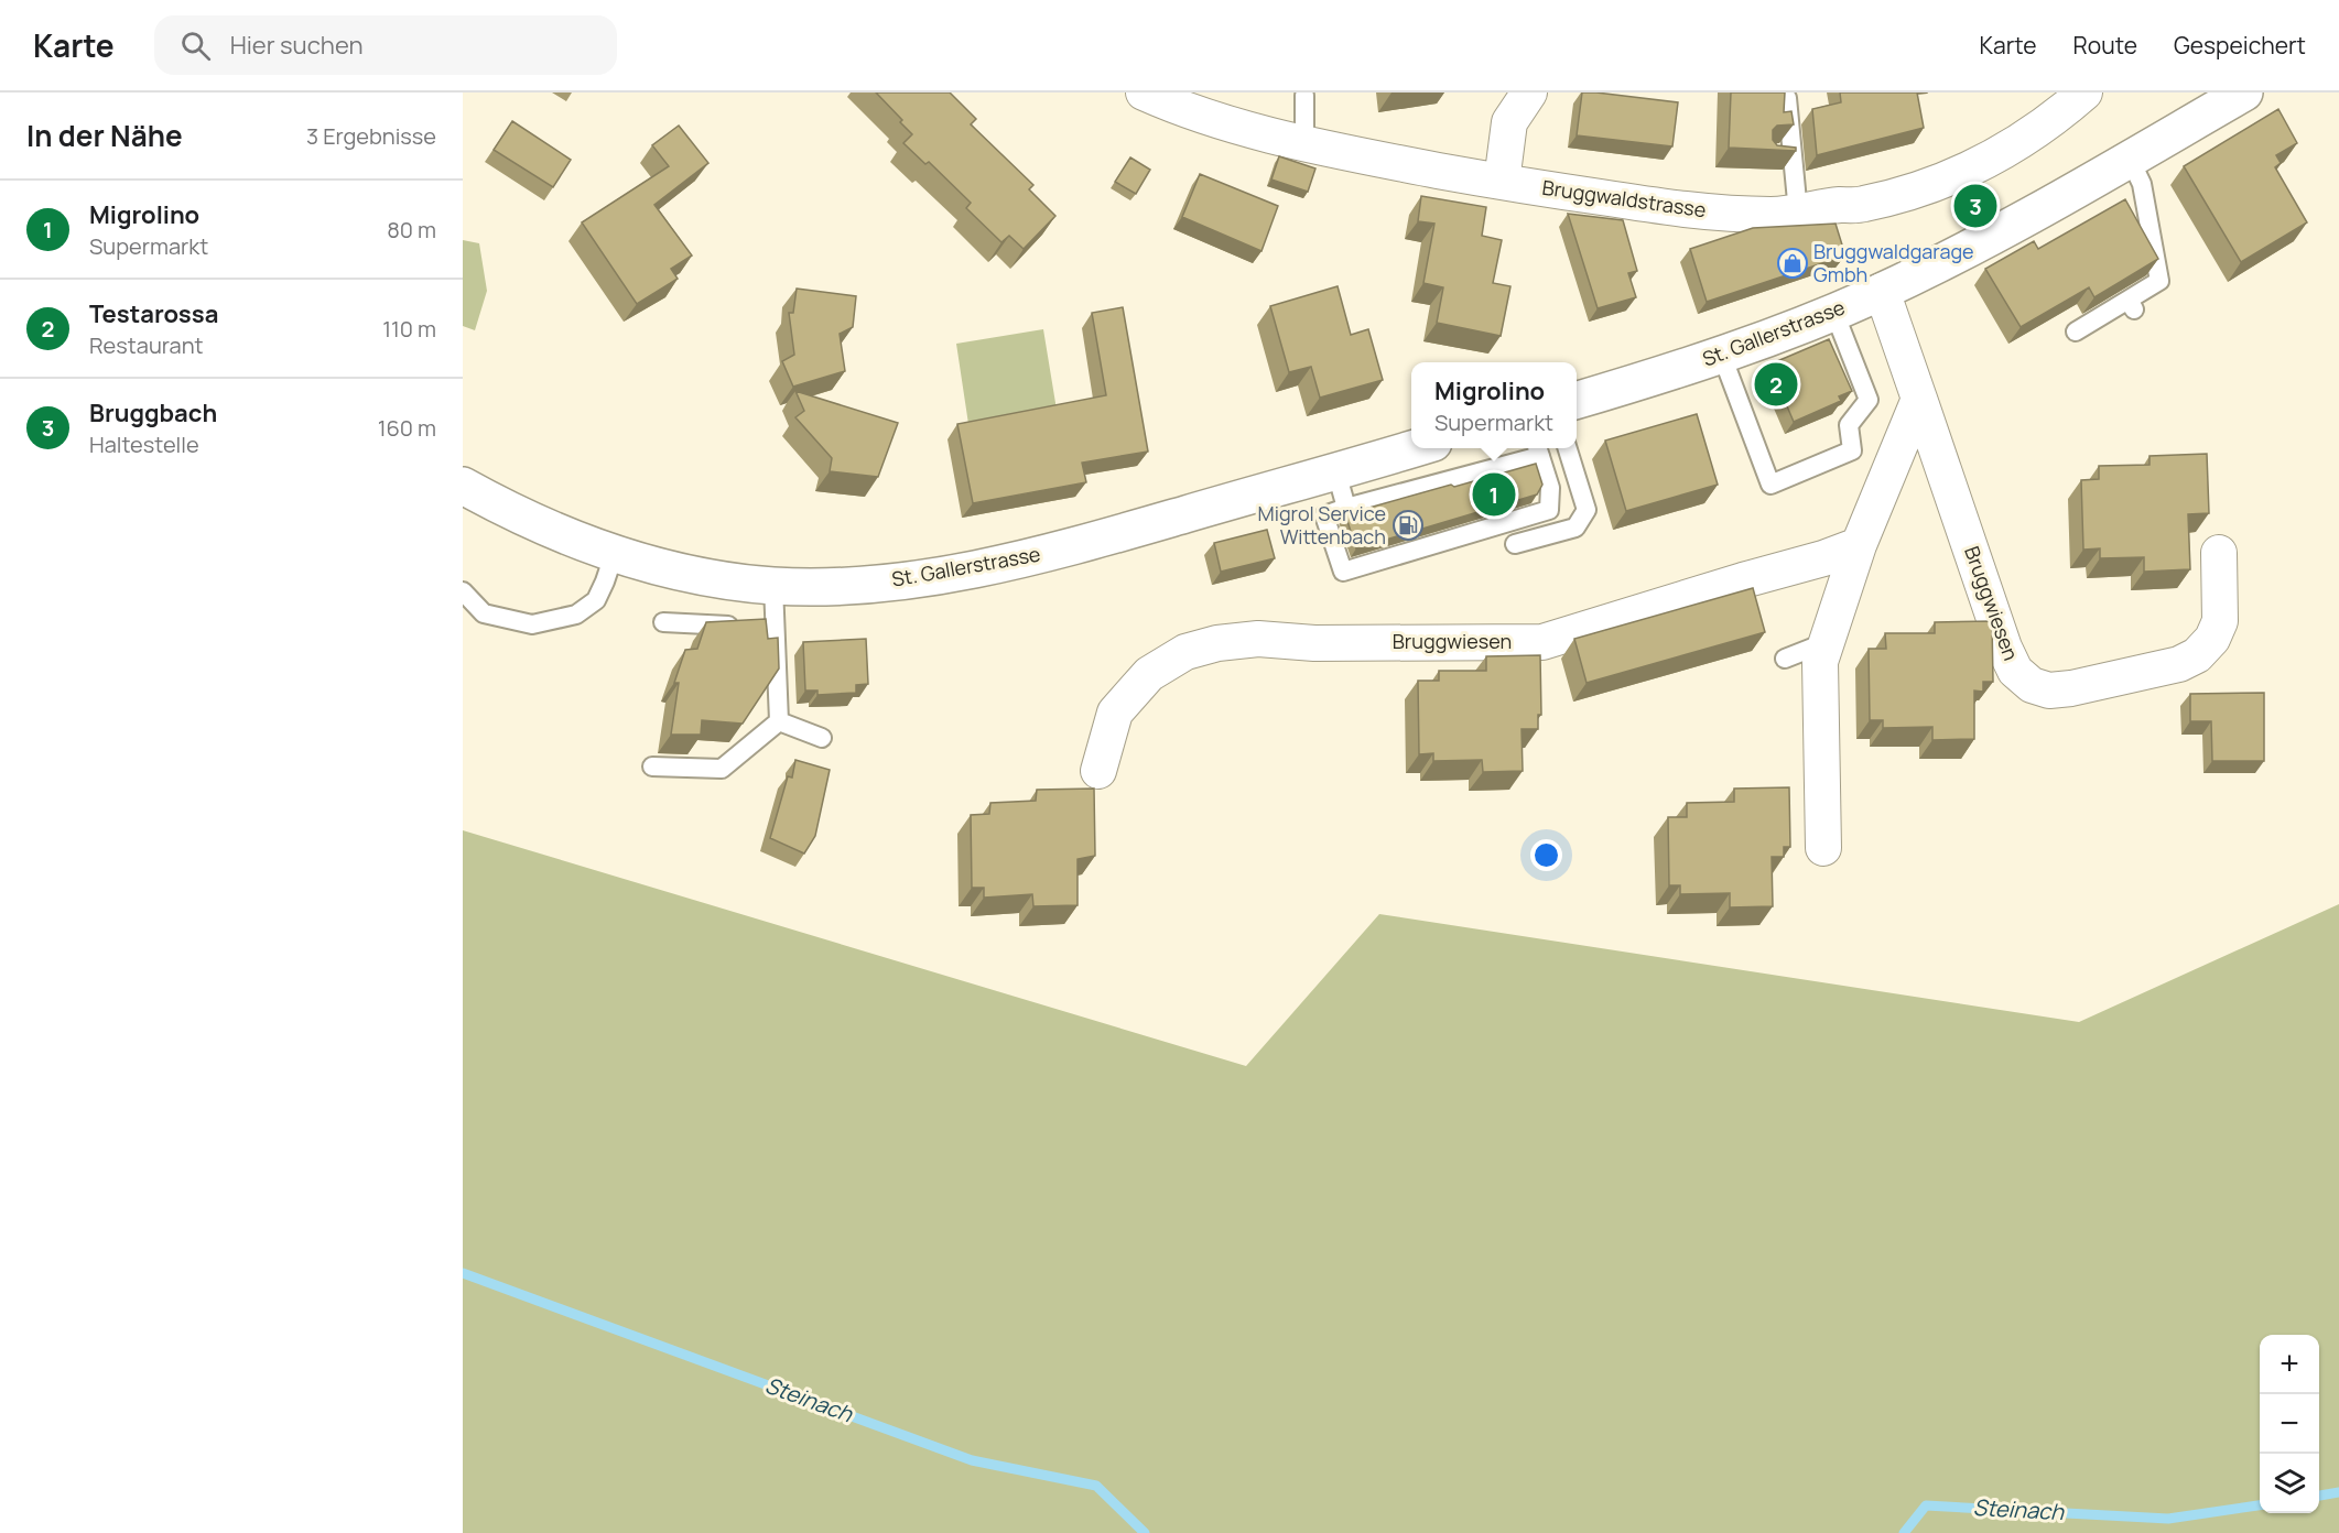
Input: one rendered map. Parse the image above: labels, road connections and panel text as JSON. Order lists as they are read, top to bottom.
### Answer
{
  "streets": {
    "main road": ["St. Gallerstrasse"],
    "street": ["Bruggwaldstrasse", "Bruggwiesen"]
  },
  "crossings": [
    ["St. Gallerstrasse", "Bruggwiesen"]
  ],
  "water": ["Steinach"],
  "places": {
    "shop": ["Bruggwaldgarage Gmbh"],
    "fuel station": ["Migrol Service Wittenbach"]
  },
  "page": {
    "header": "Karte",
    "search": "Hier suchen",
    "nav": ["Karte", "Route", "Gespeichert"],
    "heading": ["In der Nähe", "3 Ergebnisse"],
    "list": [
      {
        "mark": "1",
        "name": "Migrolino",
        "note": "Supermarkt",
        "value": "80 m"
      },
      {
        "mark": "2",
        "name": "Testarossa",
        "note": "Restaurant",
        "value": "110 m"
      },
      {
        "mark": "3",
        "name": "Bruggbach",
        "note": "Haltestelle",
        "value": "160 m"
      }
    ],
    "pins": ["3", "2", "1"],
    "popup": ["Migrolino", "Supermarkt"],
    "map_buttons": ["+", "−"]
  }
}
